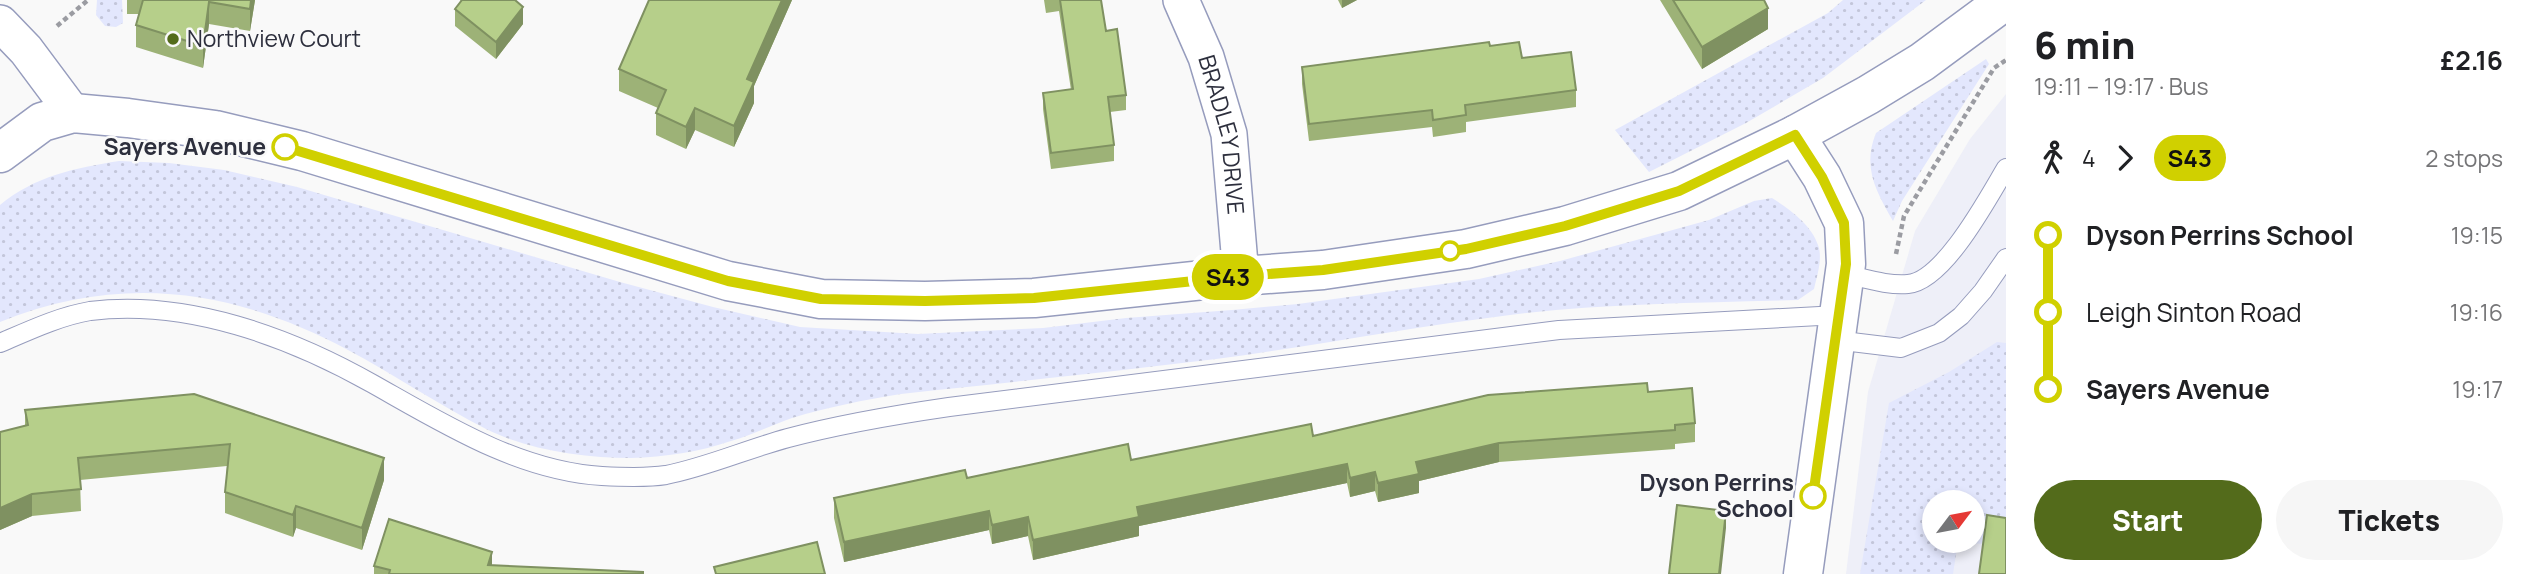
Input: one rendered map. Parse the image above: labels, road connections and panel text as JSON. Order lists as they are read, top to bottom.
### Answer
{
  "streets": {
    "street": ["BRADLEY DRIVE"]
  },
  "places": ["Northview Court", "Sayers Avenue", "Dyson Perrins School"],
  "lines": ["bus line S43"],
  "north": "top right",
  "page": {
    "on_map": "S43",
    "heading": ["6 min", "19:11 – 19:17 · Bus", "£2.16"],
    "legs": ["4", "S43", "2 stops"],
    "list": [
      {
        "name": "Dyson Perrins School",
        "value": "19:15"
      },
      {
        "name": "Leigh Sinton Road",
        "value": "19:16"
      },
      {
        "name": "Sayers Avenue",
        "value": "19:17"
      }
    ],
    "buttons": ["Start", "Tickets"]
  }
}
